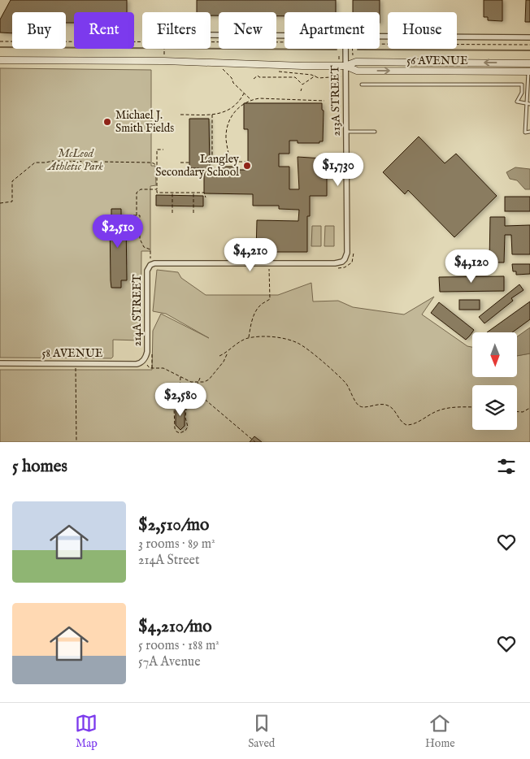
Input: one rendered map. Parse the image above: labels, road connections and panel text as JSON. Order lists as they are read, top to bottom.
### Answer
{
  "streets": {
    "main road": ["56 AVENUE"],
    "street": ["213A STREET", "214A STREET", "58 AVENUE"]
  },
  "crossings": [
    ["56 AVENUE", "213A STREET"],
    ["213A STREET", "214A STREET"],
    ["214A STREET", "58 AVENUE"]
  ],
  "parks": ["McLeod Athletic Park"],
  "places": ["Michael J. Smith Fields", "Langley Secondary School"],
  "north": "bottom",
  "page": {
    "chip": [
      "Buy",
      "Rent",
      "Filters",
      "New",
      "Apartment",
      "House"
    ],
    "price": [
      "$1,730",
      "$2,510",
      "$4,210",
      "$4,120",
      "$2,580"
    ],
    "heading": "5 homes",
    "list": [
      {
        "name": "$2,510/mo",
        "note": "3 rooms · 89 m² · 214A Street"
      },
      {
        "name": "$4,210/mo",
        "note": "5 rooms · 188 m² · 57A Avenue"
      }
    ],
    "tabs": ["Map", "Saved", "Home"]
  }
}
